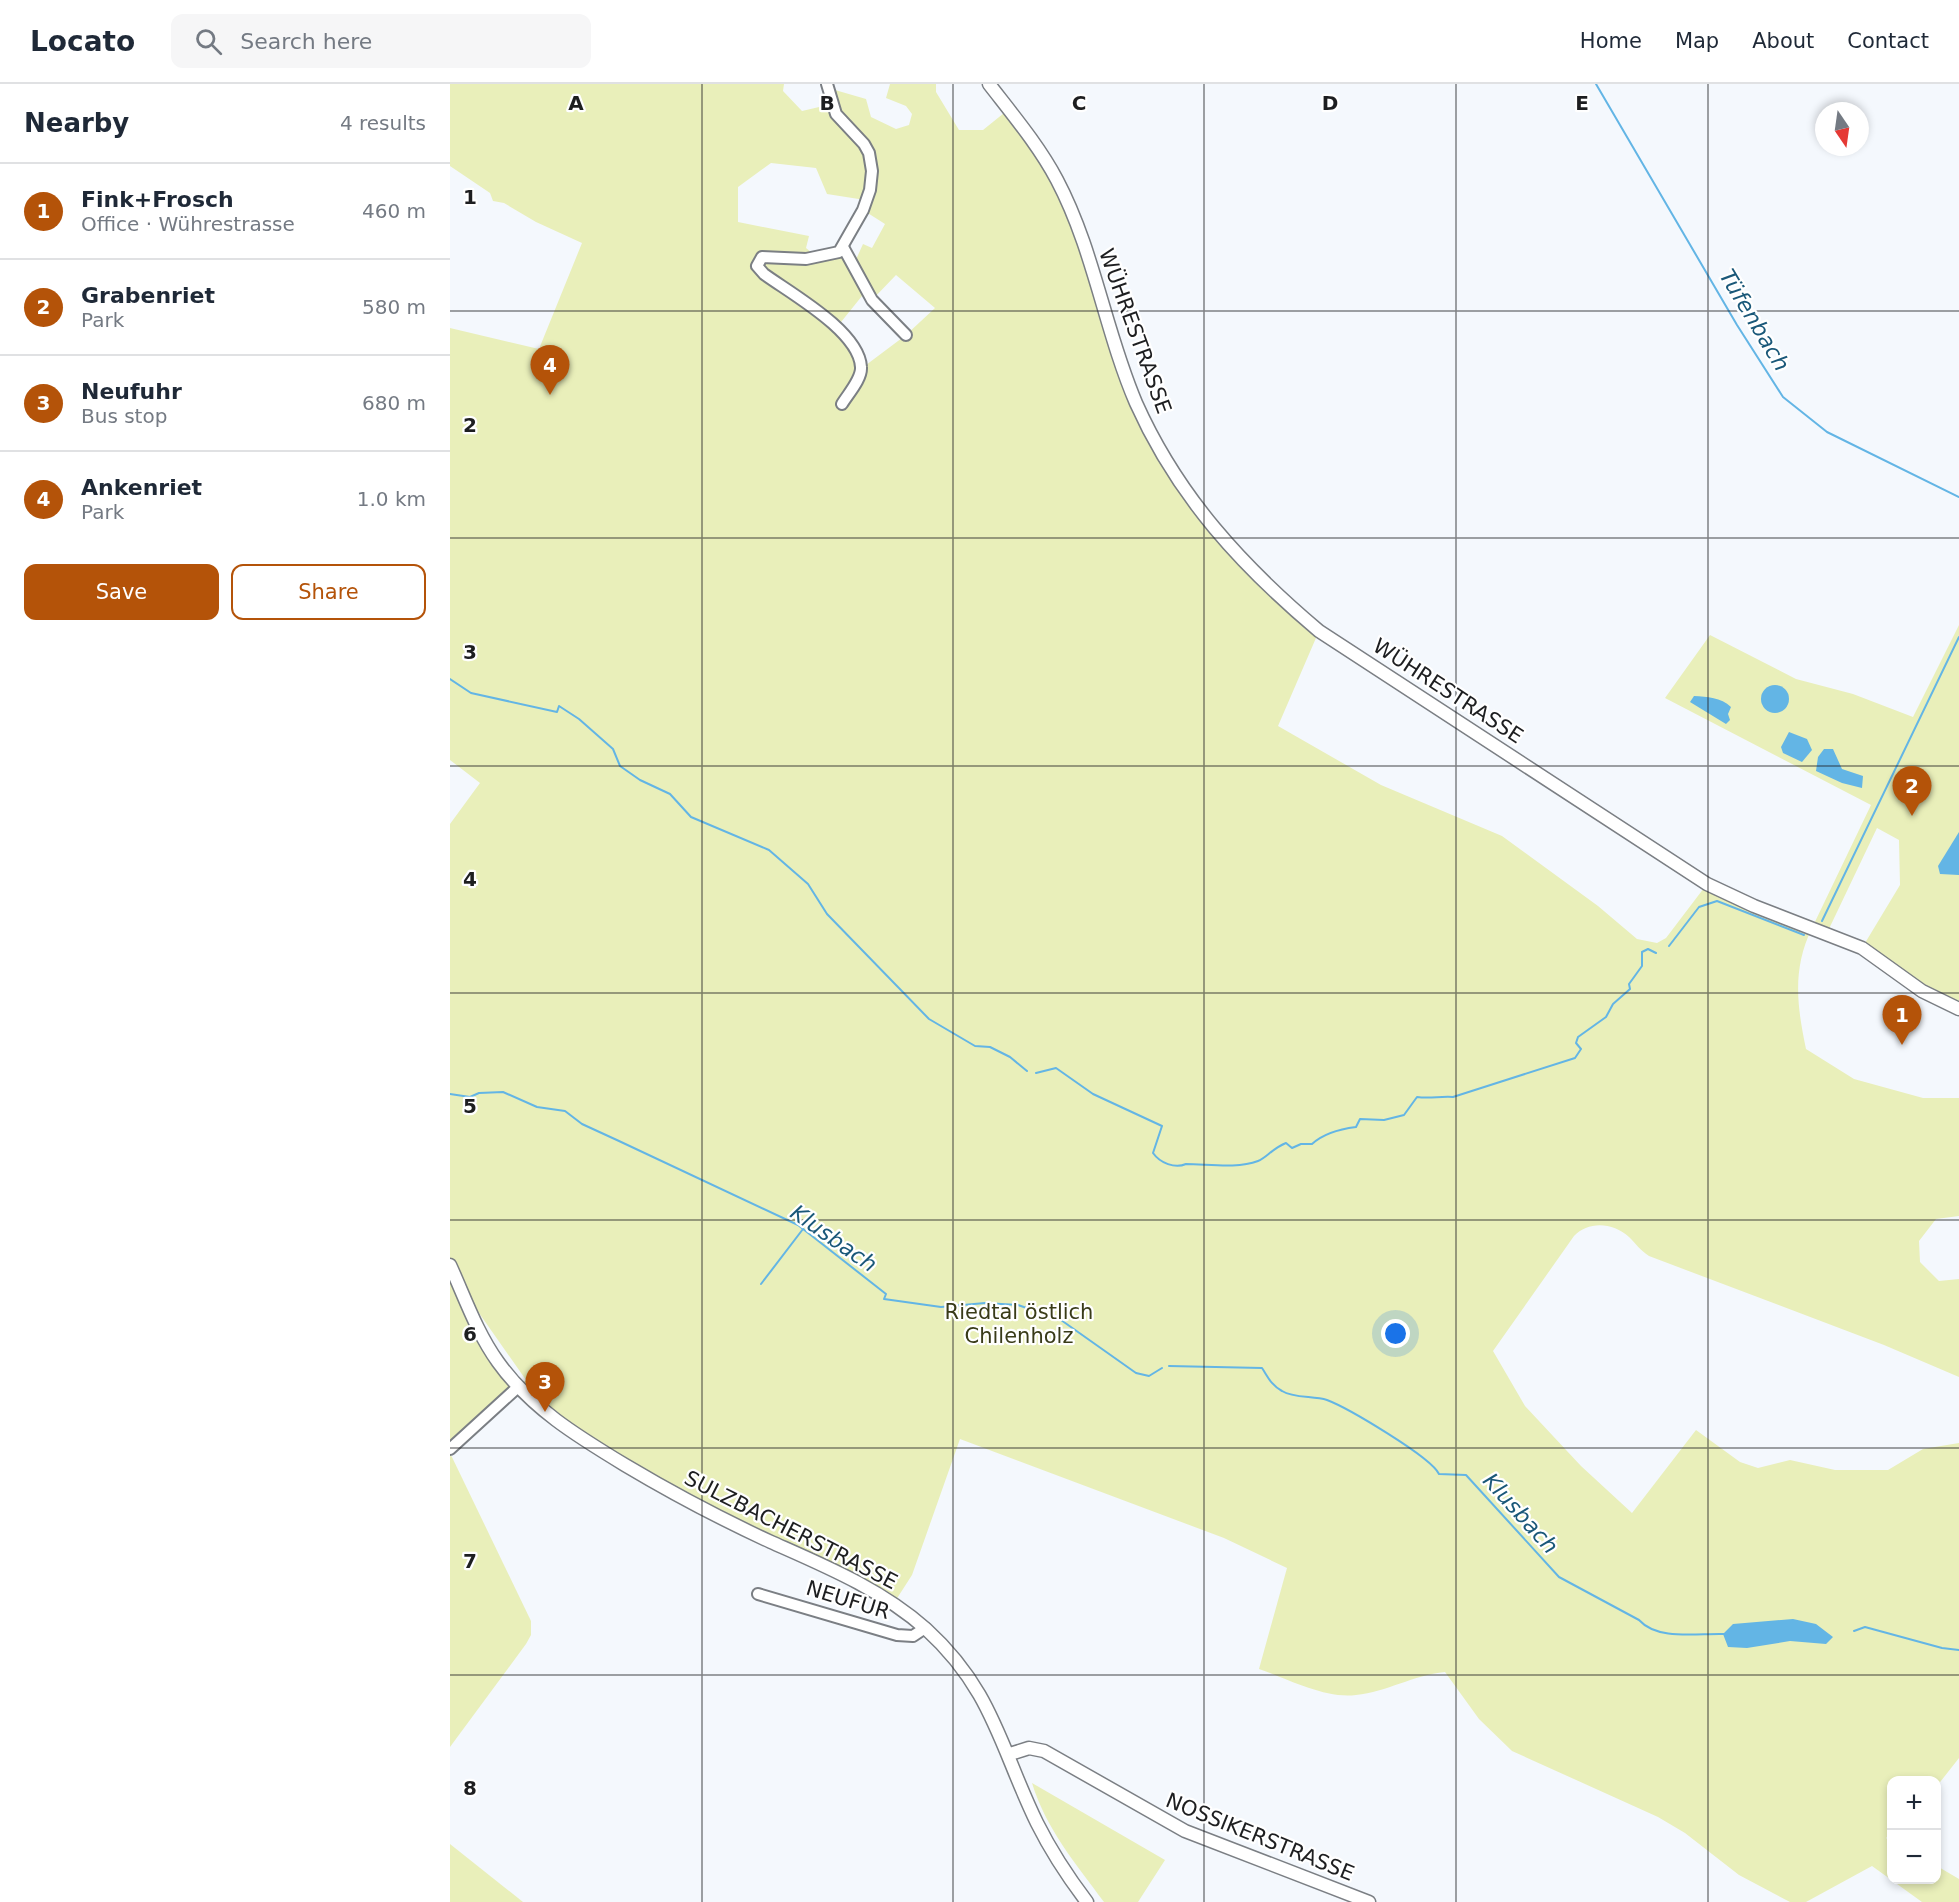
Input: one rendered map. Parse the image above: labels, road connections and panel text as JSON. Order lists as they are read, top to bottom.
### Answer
{
  "streets": {
    "street": [
      "WÜHRESTRASSE",
      "SULZBACHERSTRASSE",
      "NEUFUR",
      "NOSSIKERSTRASSE"
    ]
  },
  "crossings": [
    ["SULZBACHERSTRASSE", "NEUFUR"],
    ["SULZBACHERSTRASSE", "NOSSIKERSTRASSE"]
  ],
  "water": ["Tüfenbach", "Klusbach"],
  "parks": ["Riedtal östlich Chilenholz"],
  "north": "bottom",
  "page": {
    "header": "Locato",
    "search": "Search here",
    "nav": [
      "Home",
      "Map",
      "About",
      "Contact"
    ],
    "heading": ["Nearby", "4 results"],
    "list": [
      {
        "mark": "1",
        "name": "Fink+Frosch",
        "note": "Office · Wührestrasse",
        "value": "460 m"
      },
      {
        "mark": "2",
        "name": "Grabenriet",
        "note": "Park",
        "value": "580 m"
      },
      {
        "mark": "3",
        "name": "Neufuhr",
        "note": "Bus stop",
        "value": "680 m"
      },
      {
        "mark": "4",
        "name": "Ankenriet",
        "note": "Park",
        "value": "1.0 km"
      }
    ],
    "pins": [
      "4",
      "2",
      "1",
      "3"
    ],
    "buttons": ["Save", "Share"],
    "map_buttons": ["+", "−"]
  },
  "grid": {
    "columns": [
      "A",
      "B",
      "C",
      "D",
      "E"
    ],
    "rows": [
      "1",
      "2",
      "3",
      "4",
      "5",
      "6",
      "7",
      "8"
    ]
  }
}
